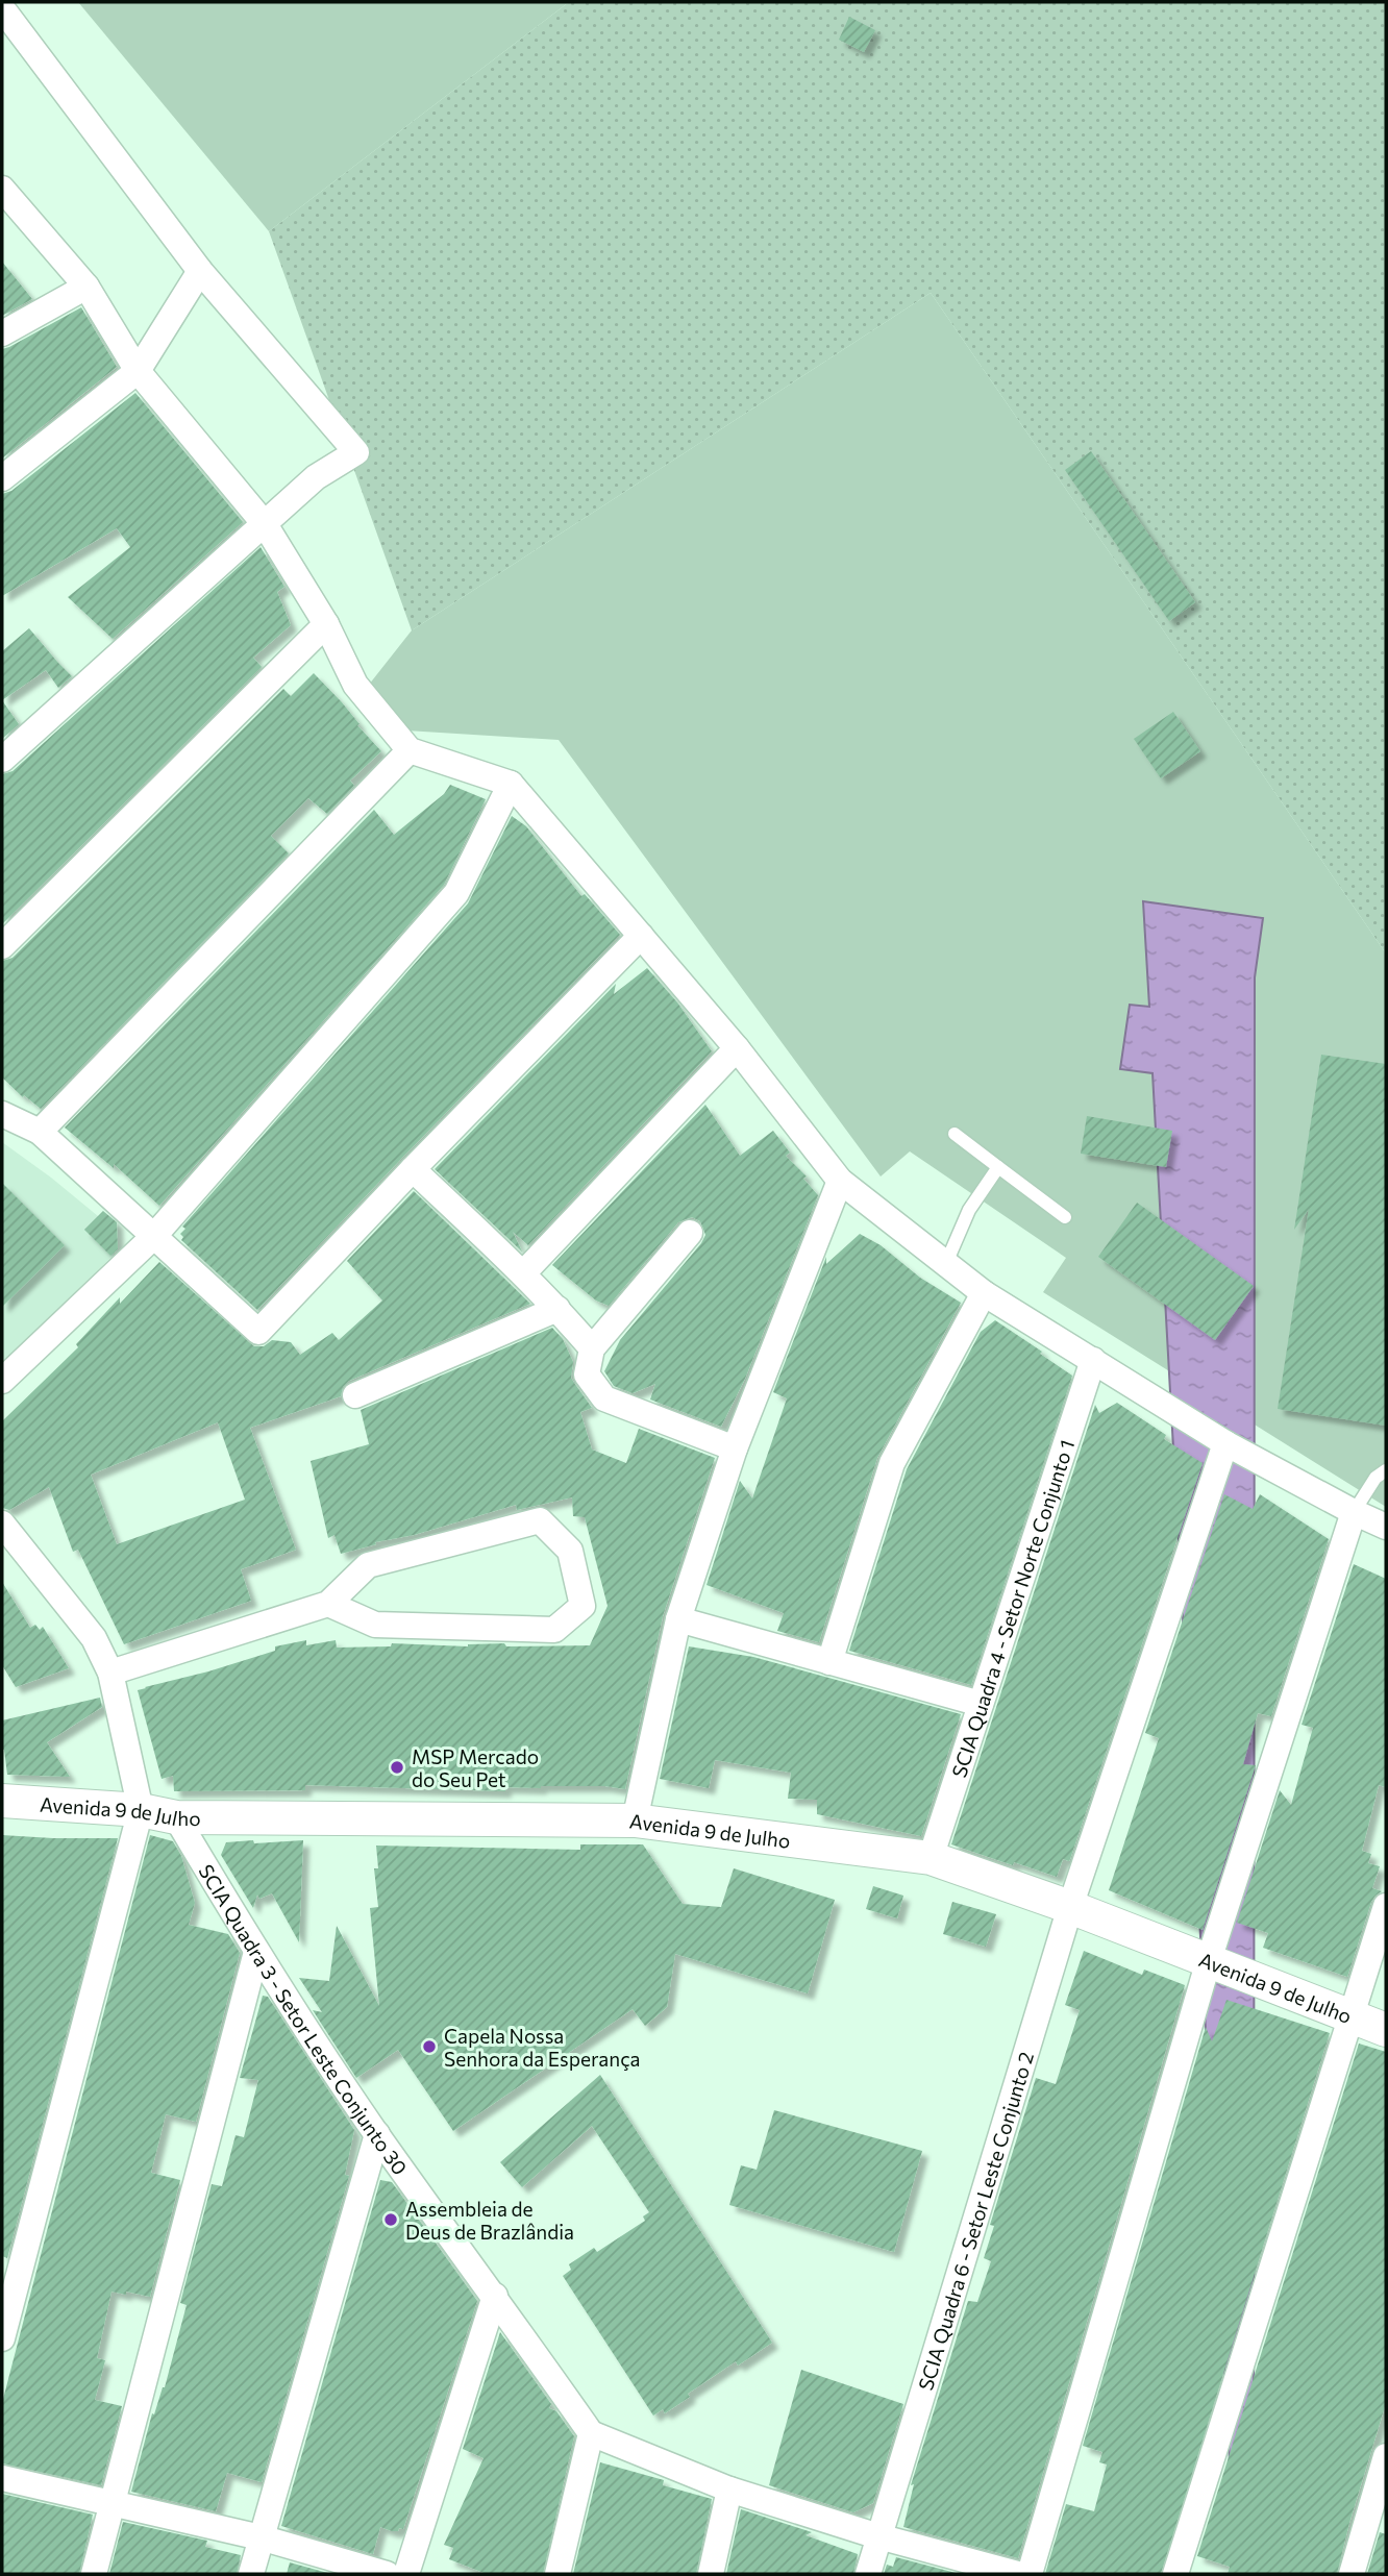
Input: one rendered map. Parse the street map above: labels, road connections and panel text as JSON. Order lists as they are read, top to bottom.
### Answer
{
  "streets": {
    "street": [
      "SCIA Quadra 4 - Setor Norte Conjunto 1",
      "Avenida 9 de Julho",
      "SCIA Quadra 3 - Setor Leste Conjunto 30",
      "SCIA Quadra 6 - Setor Leste Conjunto 2"
    ]
  },
  "crossings": [
    ["SCIA Quadra 4 - Setor Norte Conjunto 1", "Avenida 9 de Julho"],
    ["Avenida 9 de Julho", "SCIA Quadra 3 - Setor Leste Conjunto 30"],
    ["Avenida 9 de Julho", "SCIA Quadra 6 - Setor Leste Conjunto 2"]
  ],
  "places": ["MSP Mercado do Seu Pet", "Capela Nossa Senhora da Esperança", "Assembleia de Deus de Brazlândia"]
}
